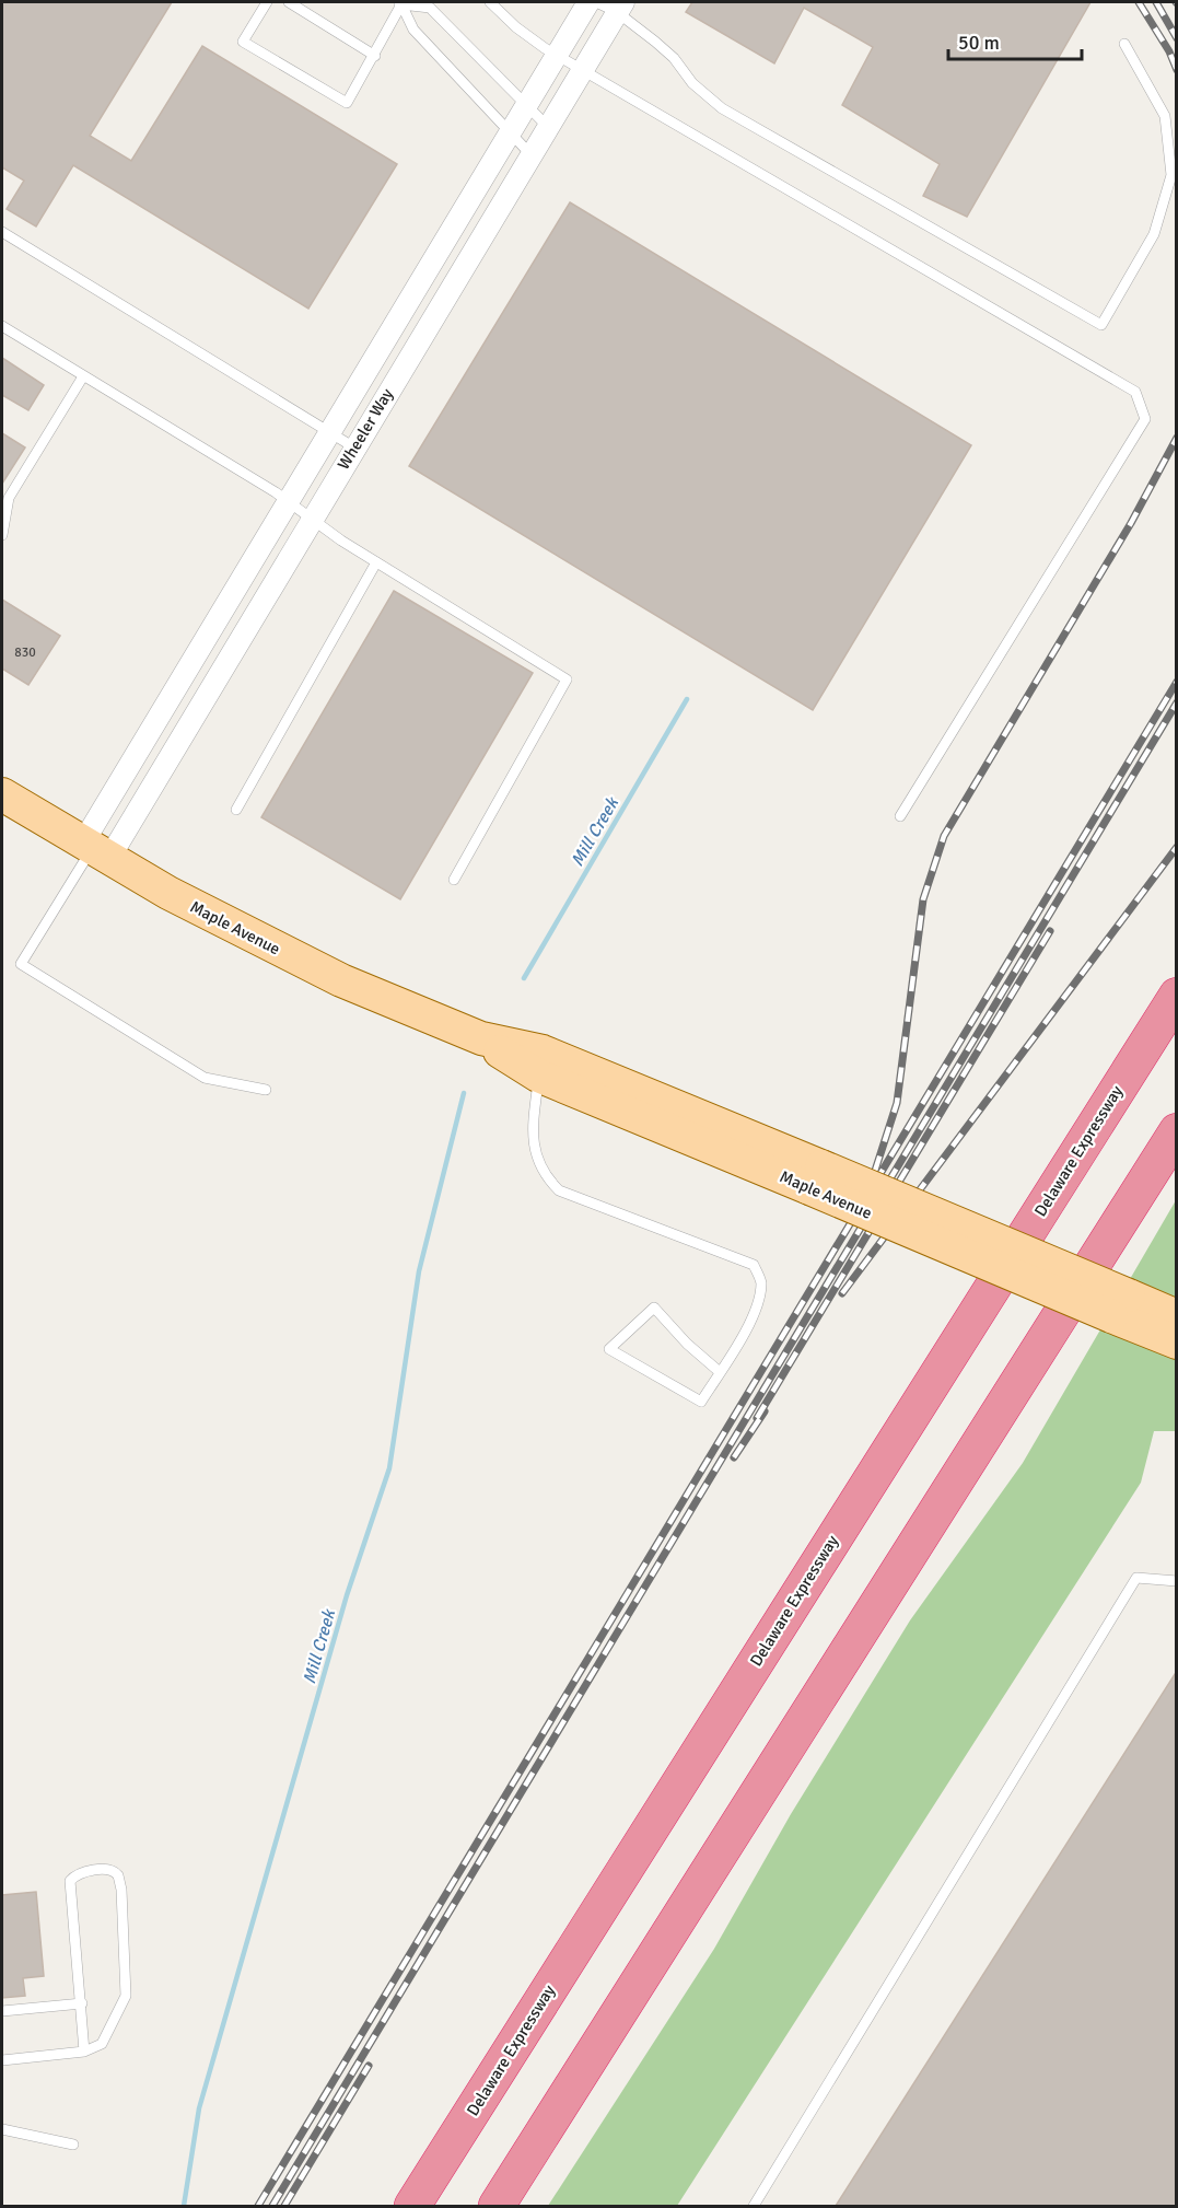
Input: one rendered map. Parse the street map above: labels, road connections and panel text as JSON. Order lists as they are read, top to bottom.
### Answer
{
  "streets": {
    "highway": ["Delaware Expressway"],
    "main road": ["Maple Avenue"],
    "street": ["Wheeler Way"]
  },
  "crossings": [
    ["Wheeler Way", "Maple Avenue"]
  ],
  "water": ["Mill Creek"],
  "house_numbers": ["830"],
  "scale_bar": "50 m"
}
